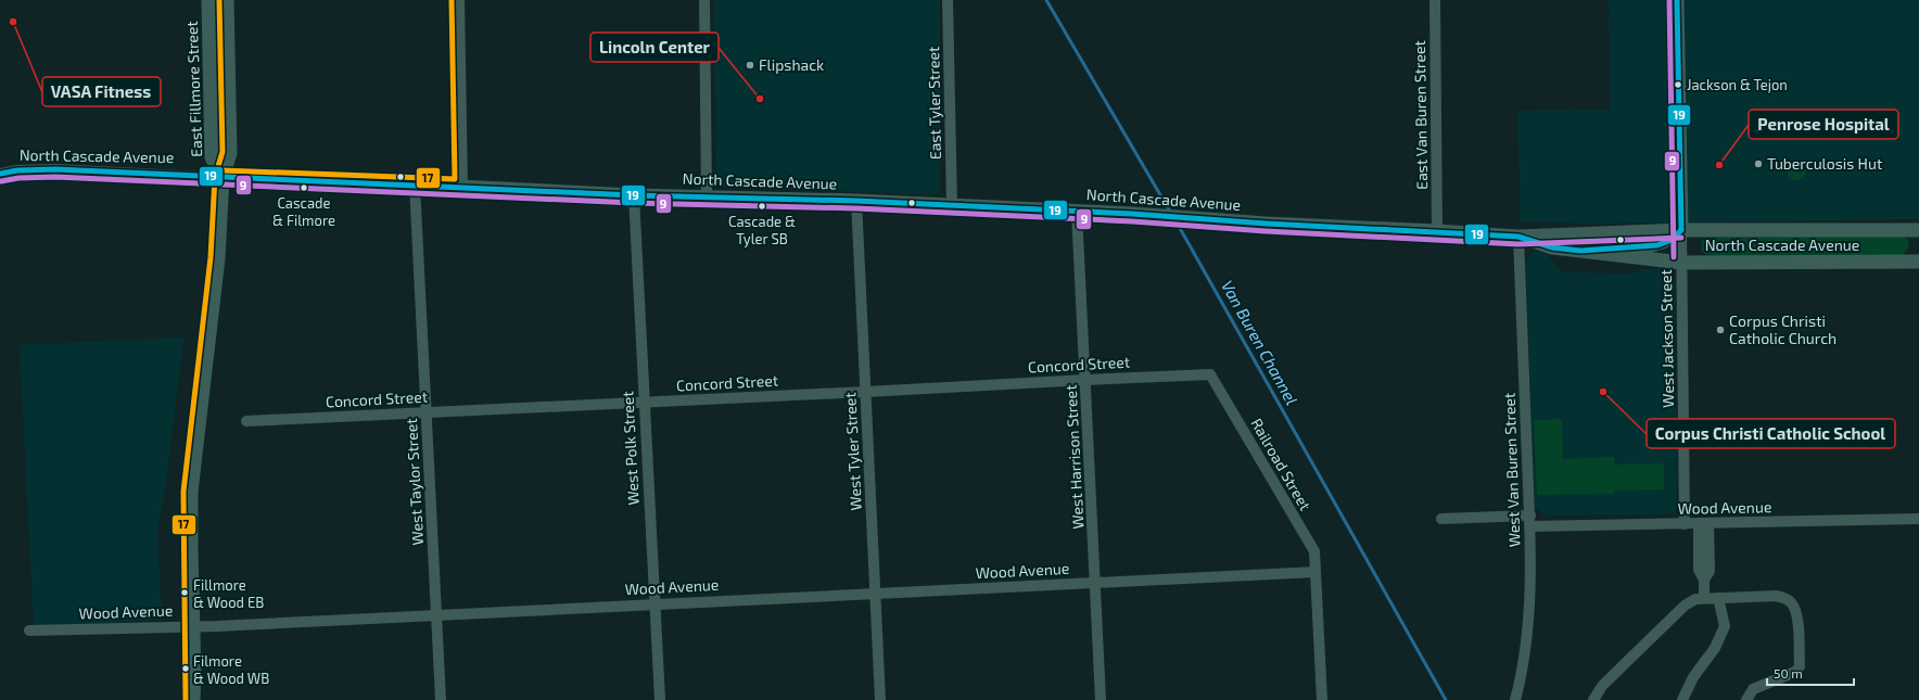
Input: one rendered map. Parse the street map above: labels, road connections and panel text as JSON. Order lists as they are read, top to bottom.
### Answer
{
  "streets": {
    "main road": ["East Fillmore Street", "North Cascade Avenue"],
    "street": [
      "East Tyler Street",
      "East Van Buren Street",
      "West Jackson Street",
      "Concord Street",
      "West Polk Street",
      "West Tyler Street",
      "West Harrison Street",
      "Railroad Street",
      "West Van Buren Street",
      "West Taylor Street",
      "Wood Avenue"
    ]
  },
  "crossings": [
    ["East Fillmore Street", "North Cascade Avenue"],
    ["East Tyler Street", "North Cascade Avenue"],
    ["East Van Buren Street", "North Cascade Avenue"],
    ["North Cascade Avenue", "West Jackson Street"],
    ["North Cascade Avenue", "West Polk Street"],
    ["North Cascade Avenue", "West Tyler Street"],
    ["North Cascade Avenue", "West Harrison Street"],
    ["North Cascade Avenue", "West Van Buren Street"],
    ["North Cascade Avenue", "West Taylor Street"],
    ["West Jackson Street", "Wood Avenue"],
    ["Concord Street", "West Polk Street"],
    ["Concord Street", "West Tyler Street"],
    ["Concord Street", "West Harrison Street"],
    ["Concord Street", "Railroad Street"],
    ["Concord Street", "West Taylor Street"],
    ["West Polk Street", "Wood Avenue"],
    ["West Tyler Street", "Wood Avenue"],
    ["West Harrison Street", "Wood Avenue"],
    ["Railroad Street", "Wood Avenue"],
    ["West Van Buren Street", "Wood Avenue"],
    ["West Taylor Street", "Wood Avenue"]
  ],
  "water": ["Van Buren Channel"],
  "places": [
    "VASA Fitness",
    "Flipshack",
    "Jackson & Tejon",
    "Lincoln Center",
    "Tuberculosis Hut",
    "Penrose Hospital",
    "Cascade & Filmore",
    "Cascade & Tyler SB",
    "Corpus Christi Catholic Church",
    "Corpus Christi Catholic School",
    "Fillmore & Wood EB",
    "Filmore & Wood WB"
  ],
  "lines": ["transit line 19", "transit line 9", "transit line 17"],
  "scale_bar": "50 m"
}
